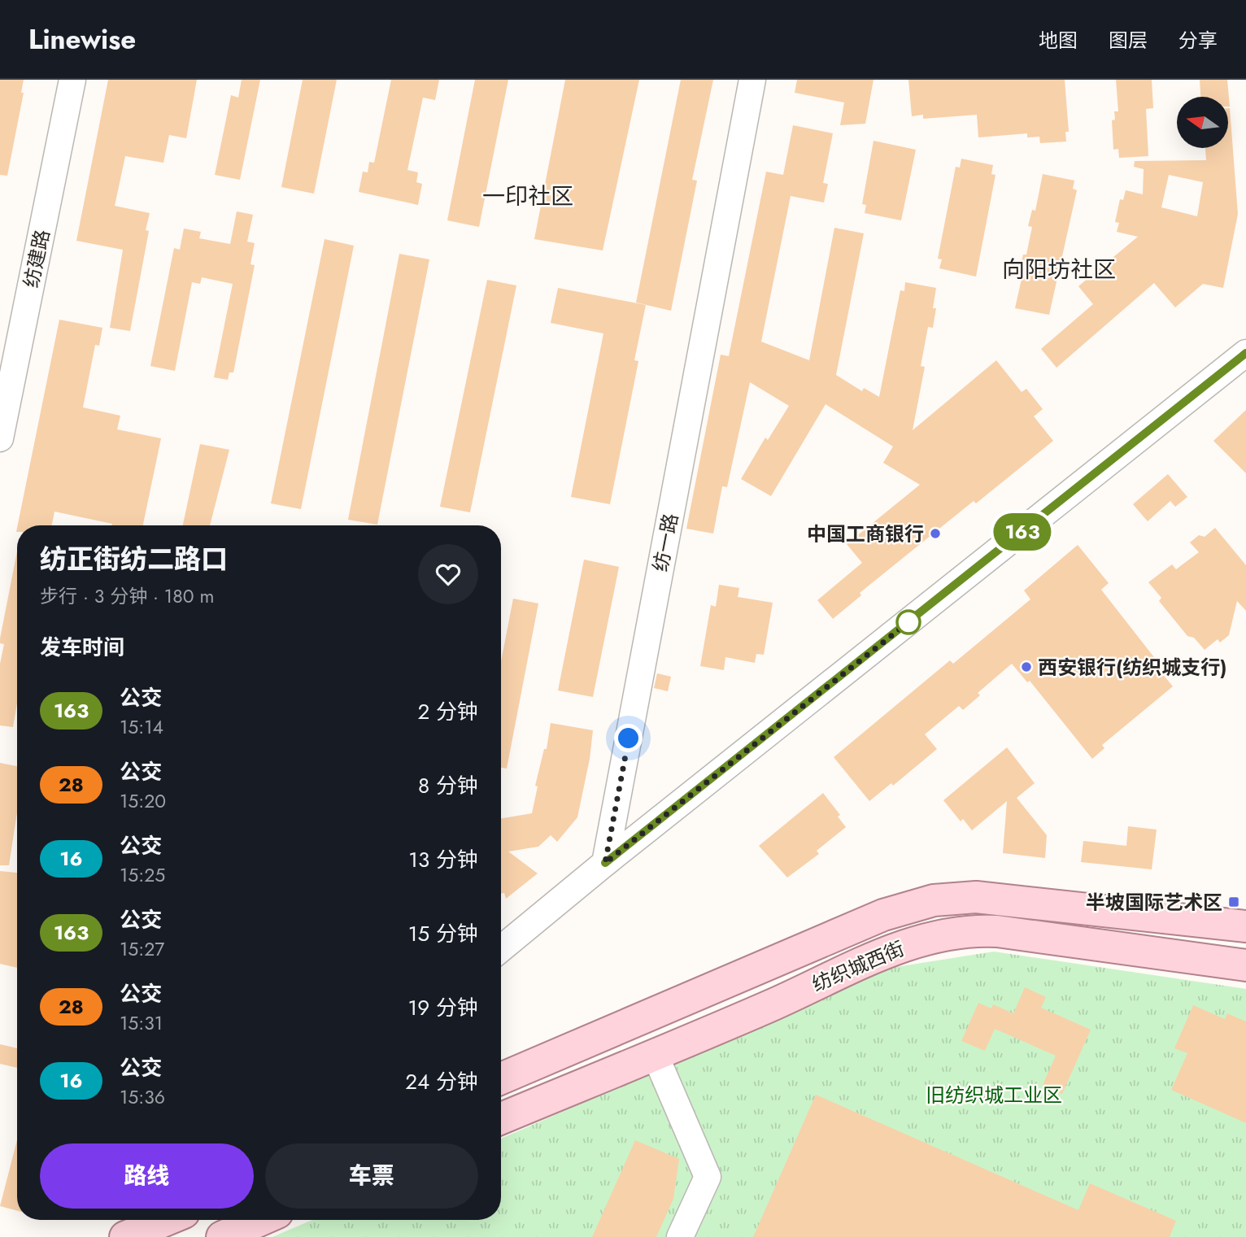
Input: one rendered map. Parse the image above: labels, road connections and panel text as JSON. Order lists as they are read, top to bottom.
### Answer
{
  "streets": {
    "main road": ["纺织城西街"],
    "street": ["纺建路", "纺一路"]
  },
  "districts": ["一印社区", "向阳坊社区"],
  "parks": ["旧纺织城工业区"],
  "places": {
    "other": ["中国工商银行", "西安银行(纺织城支行)"],
    "transit": ["半坡国际艺术区"]
  },
  "lines": ["bus line 163"],
  "north": "left",
  "page": {
    "header": "Linewise",
    "nav": ["地图", "图层", "分享"],
    "on_map": "163",
    "heading": [
      ["纺正街纺二路口", "步行 · 3 分钟 · 180 m"],
      "发车时间"
    ],
    "list": [
      {
        "mark": "163",
        "name": "公交",
        "note": "15:14",
        "value": "2 分钟"
      },
      {
        "mark": "28",
        "name": "公交",
        "note": "15:20",
        "value": "8 分钟"
      },
      {
        "mark": "16",
        "name": "公交",
        "note": "15:25",
        "value": "13 分钟"
      },
      {
        "mark": "163",
        "name": "公交",
        "note": "15:27",
        "value": "15 分钟"
      },
      {
        "mark": "28",
        "name": "公交",
        "note": "15:31",
        "value": "19 分钟"
      },
      {
        "mark": "16",
        "name": "公交",
        "note": "15:36",
        "value": "24 分钟"
      }
    ],
    "buttons": ["路线", "车票"]
  }
}
